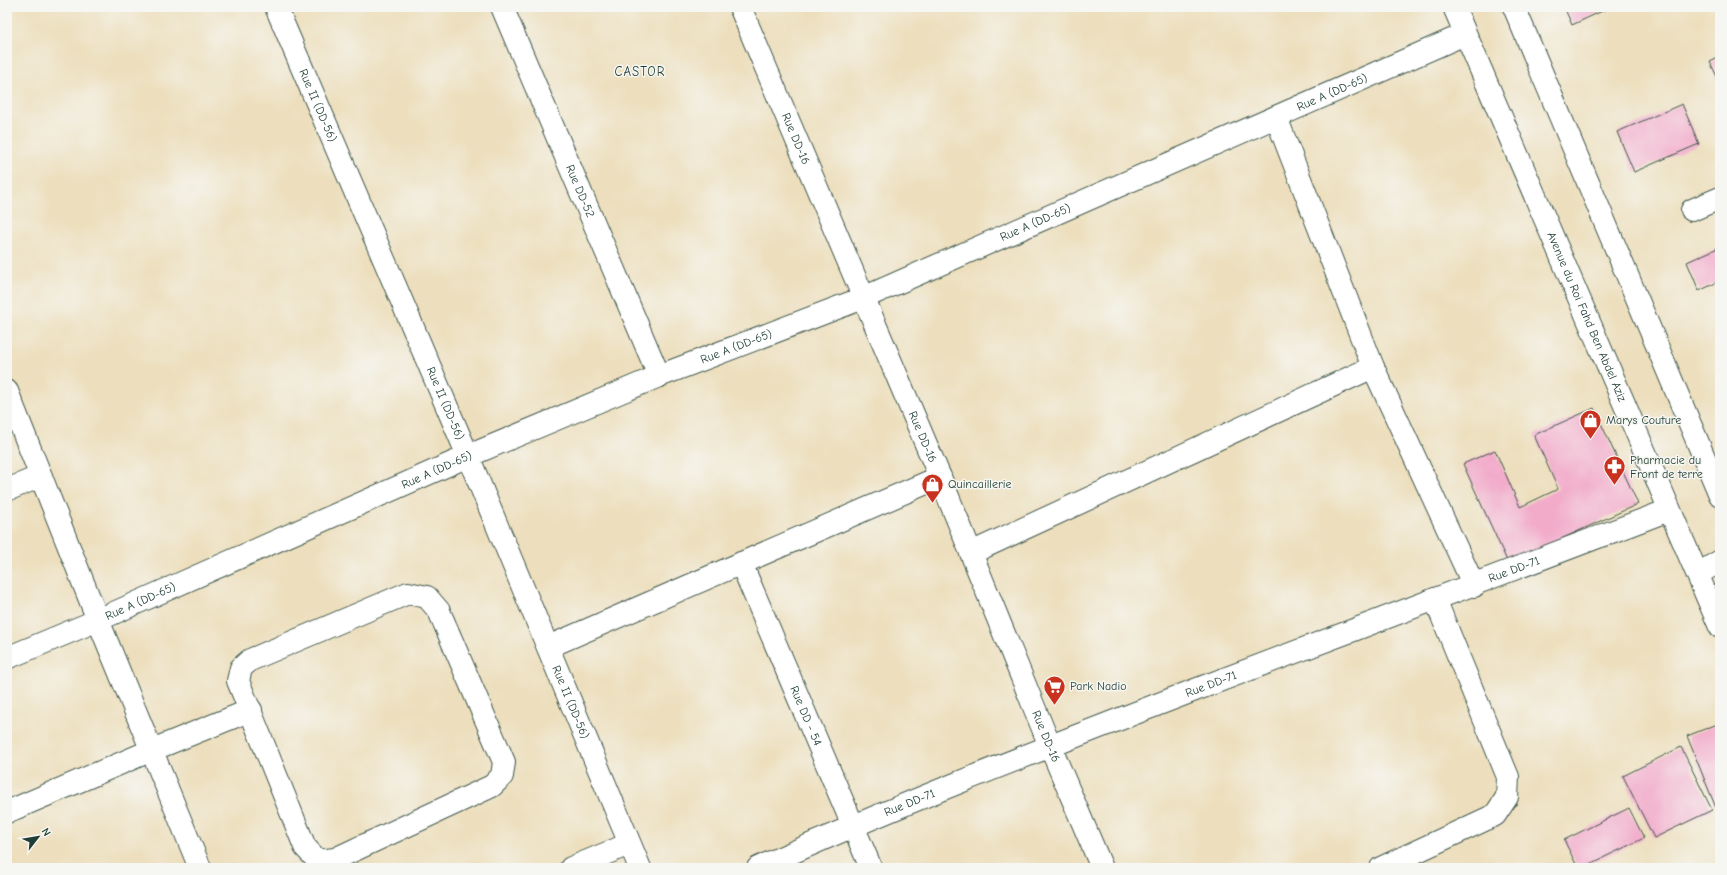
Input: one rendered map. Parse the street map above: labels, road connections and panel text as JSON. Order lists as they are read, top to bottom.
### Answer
{
  "streets": {
    "street": [
      "Rue A (DD-65)",
      "Rue II (DD-56)",
      "Rue DD-16",
      "Rue DD-52",
      "Avenue du Roi Fahd Ben Abdel Aziz",
      "Rue DD-71",
      "Rue DD - 54"
    ]
  },
  "crossings": [
    ["Rue A (DD-65)", "Rue II (DD-56)"],
    ["Rue A (DD-65)", "Rue DD-16"],
    ["Rue A (DD-65)", "Rue DD-52"],
    ["Rue A (DD-65)", "Avenue du Roi Fahd Ben Abdel Aziz"],
    ["Rue DD-16", "Rue DD-71"],
    ["Avenue du Roi Fahd Ben Abdel Aziz", "Rue DD-71"],
    ["Rue DD-71", "Rue DD - 54"]
  ],
  "districts": ["CASTOR"],
  "places": {
    "shop": ["Marys Couture", "Quincaillerie"],
    "pharmacy": ["Pharmacie du Front de terre"],
    "supermarket": ["Park Nadio"]
  },
  "north": "top right"
}
